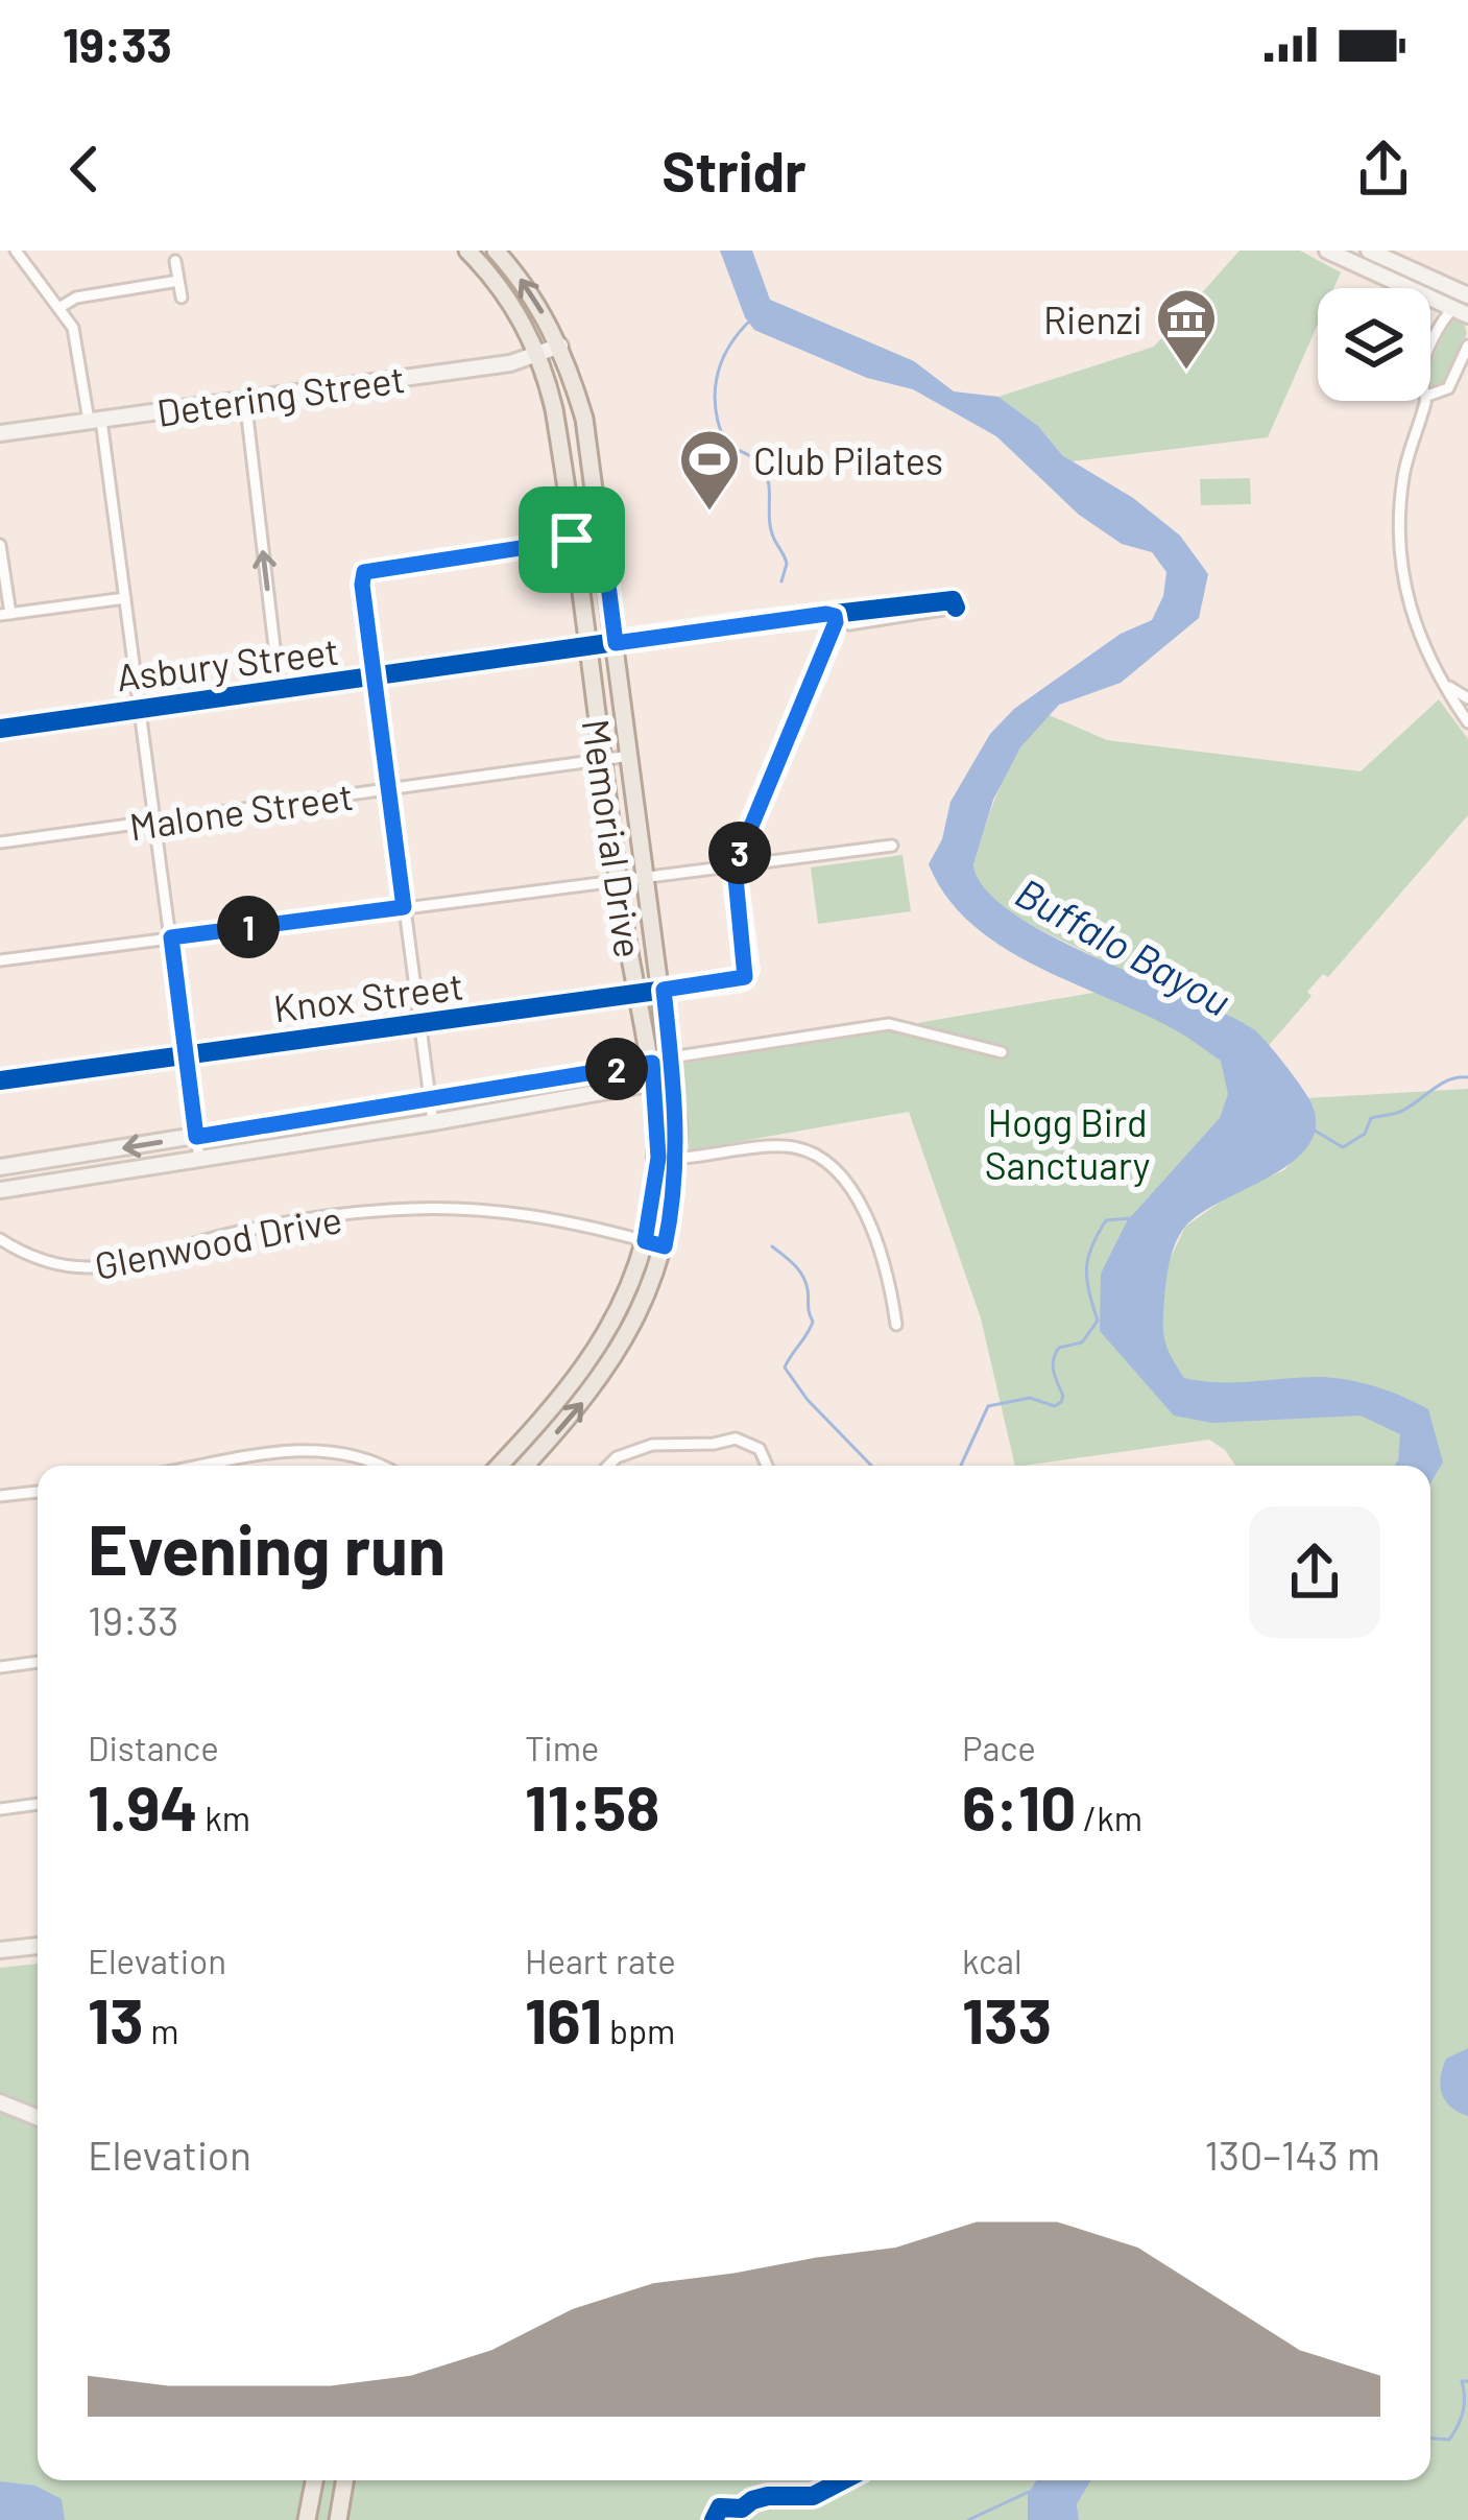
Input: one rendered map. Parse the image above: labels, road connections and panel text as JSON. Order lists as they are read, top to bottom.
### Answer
{
  "streets": {
    "main road": ["Detering Street", "Memorial Drive"],
    "street": [
      "Asbury Street",
      "Malone Street",
      "Knox Street",
      "Glenwood Drive"
    ]
  },
  "crossings": [
    ["Detering Street", "Memorial Drive"],
    ["Asbury Street", "Memorial Drive"],
    ["Malone Street", "Memorial Drive"],
    ["Memorial Drive", "Knox Street"],
    ["Memorial Drive", "Glenwood Drive"]
  ],
  "water": ["Buffalo Bayou"],
  "parks": ["Hogg Bird Sanctuary"],
  "places": {
    "museum": ["Rienzi"],
    "sports": ["Club Pilates"]
  },
  "page": {
    "status": "19:33",
    "header": "Stridr",
    "pins": ["3", "1", "2"],
    "heading": ["Evening run", "19:33"],
    "stats": [
      ["Distance", "1.94 km"],
      ["Time", "11:58"],
      ["Pace", "6:10 /km"],
      ["Elevation", "13 m"],
      ["Heart rate", "161 bpm"],
      ["kcal", "133"]
    ],
    "chart": ["Elevation", "130–143 m"]
  }
}
